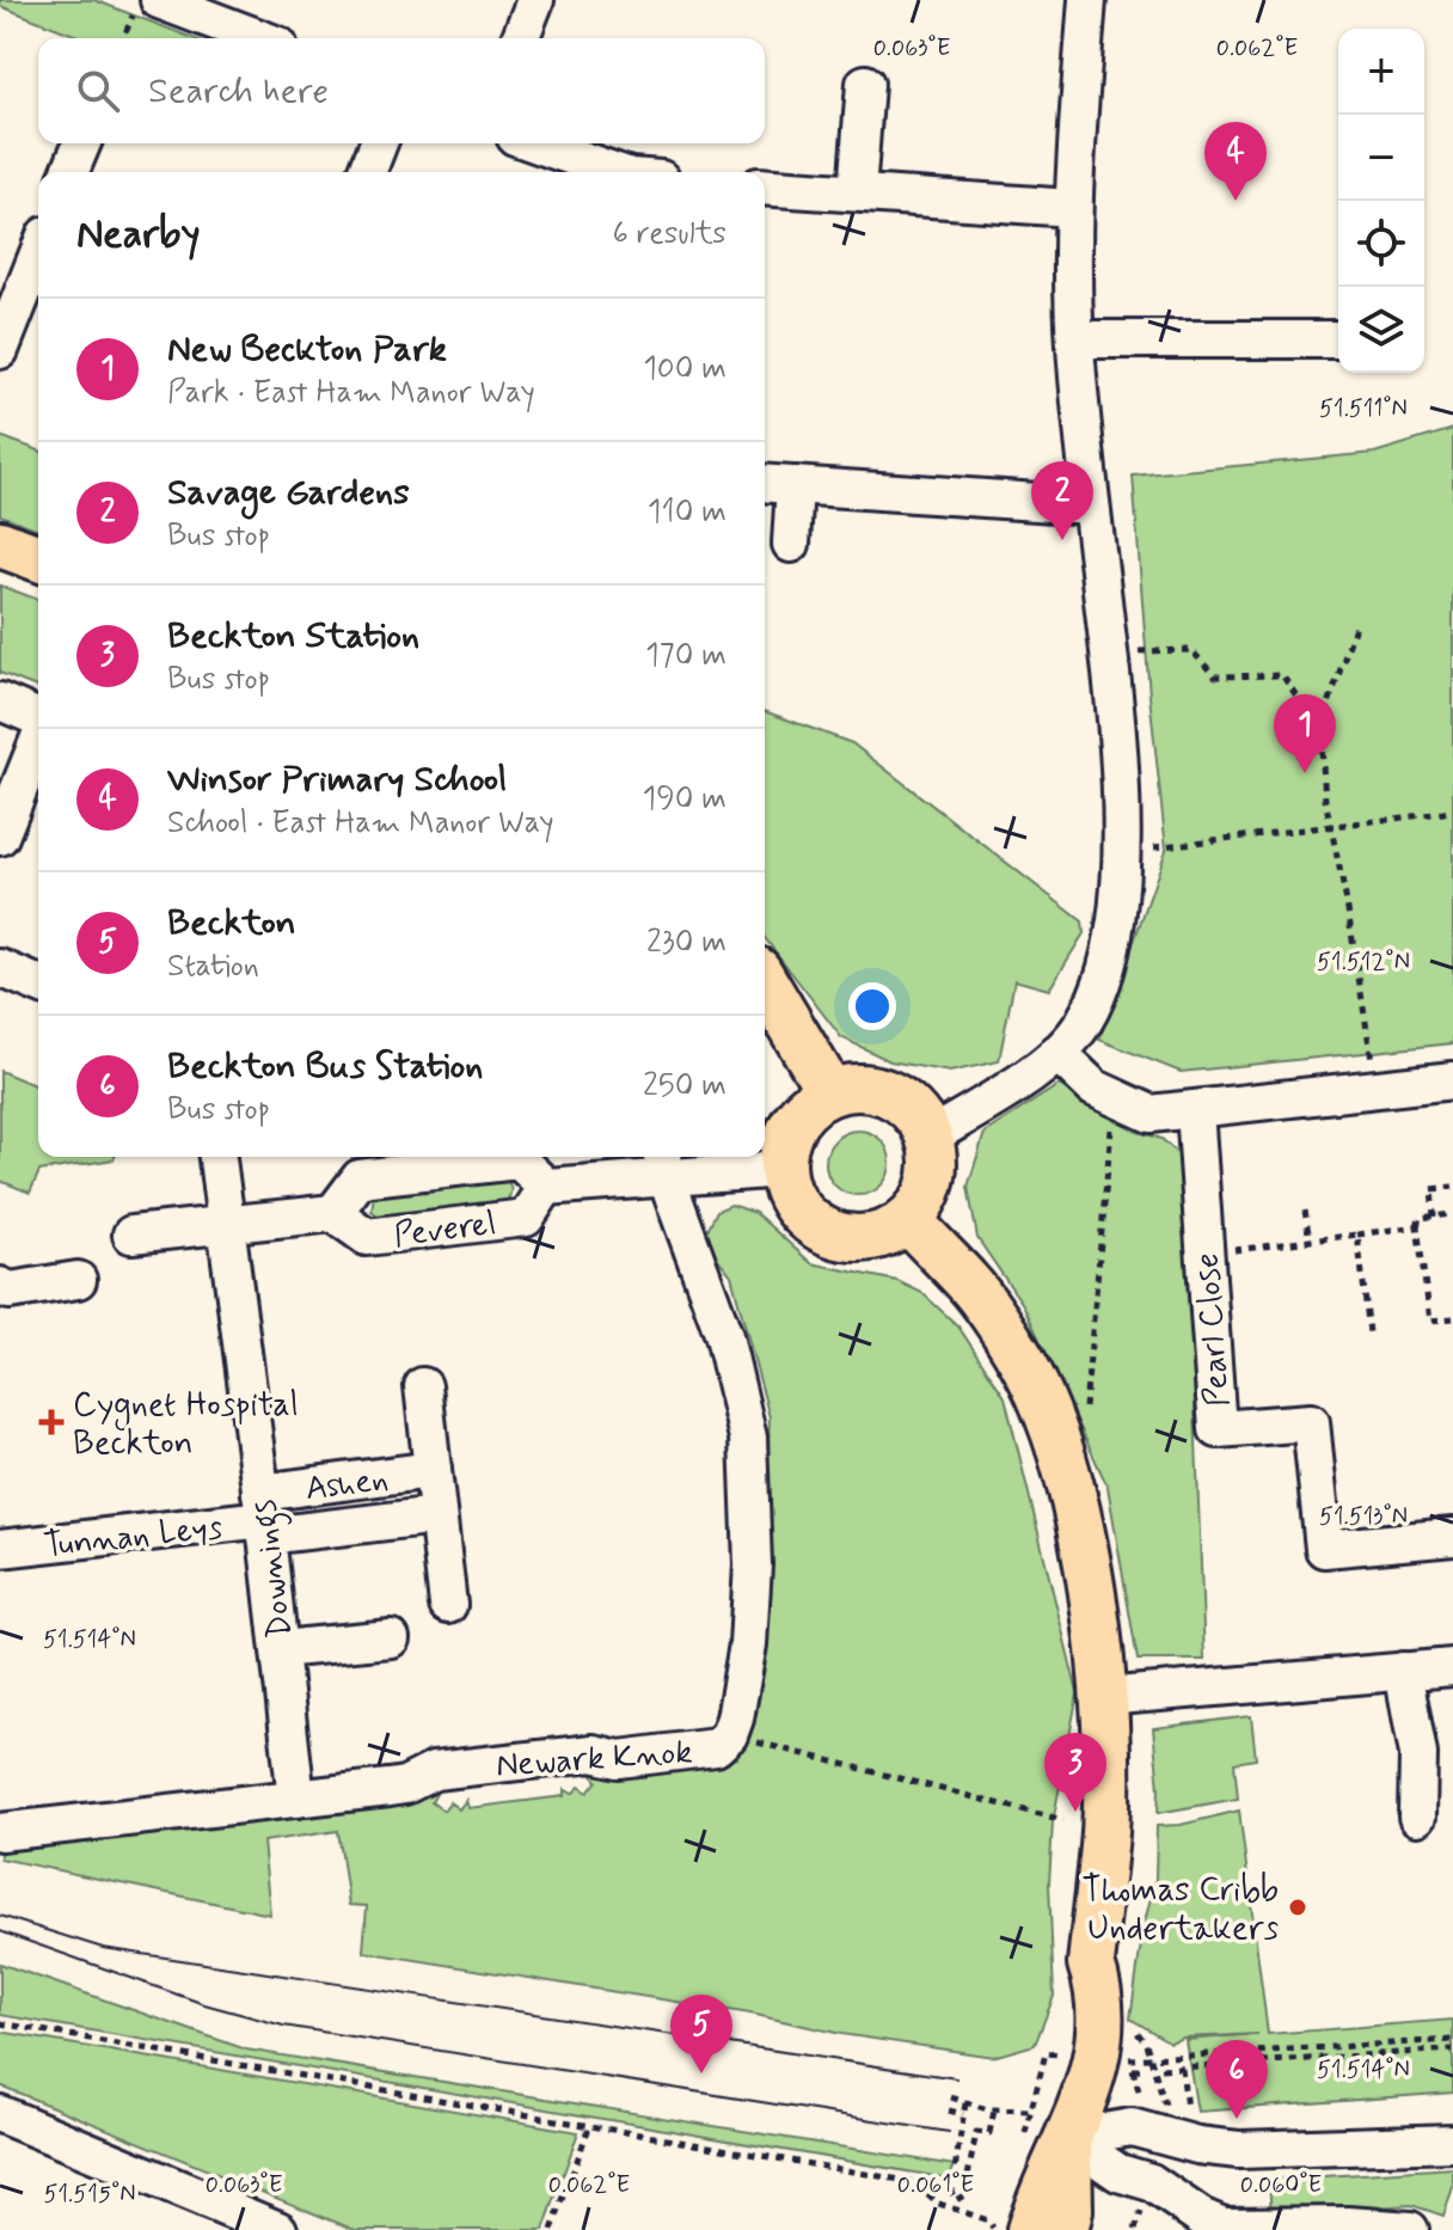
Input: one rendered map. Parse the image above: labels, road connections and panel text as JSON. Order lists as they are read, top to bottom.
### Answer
{
  "streets": {
    "street": [
      "Peverel",
      "Pearl Close",
      "Ashen",
      "Tunnan Leys",
      "Downings",
      "Newark Knok"
    ]
  },
  "crossings": [
    ["Ashen", "Tunnan Leys"],
    ["Ashen", "Downings"],
    ["Tunnan Leys", "Downings"],
    ["Downings", "Newark Knok"]
  ],
  "places": {
    "health": ["Cygnet Hospital Beckton"],
    "other": ["Thomas Cribb Undertakers"]
  },
  "page": {
    "map_buttons": ["+", "−"],
    "search": "Search here",
    "pins": [
      "4",
      "2",
      "1",
      "3",
      "5",
      "6"
    ],
    "heading": ["Nearby", "6 results"],
    "list": [
      {
        "mark": "1",
        "name": "New Beckton Park",
        "note": "Park · East Ham Manor Way",
        "value": "100 m"
      },
      {
        "mark": "2",
        "name": "Savage Gardens",
        "note": "Bus stop",
        "value": "110 m"
      },
      {
        "mark": "3",
        "name": "Beckton Station",
        "note": "Bus stop",
        "value": "170 m"
      },
      {
        "mark": "4",
        "name": "Winsor Primary School",
        "note": "School · East Ham Manor Way",
        "value": "190 m"
      },
      {
        "mark": "5",
        "name": "Beckton",
        "note": "Station",
        "value": "230 m"
      },
      {
        "mark": "6",
        "name": "Beckton Bus Station",
        "note": "Bus stop",
        "value": "250 m"
      }
    ]
  },
  "coordinates": [
    "0.063°E",
    "0.062°E",
    "51.511°N",
    "51.512°N",
    "51.513°N",
    "51.514°N",
    "0.061°E",
    "0.060°E",
    "51.515°N"
  ]
}
